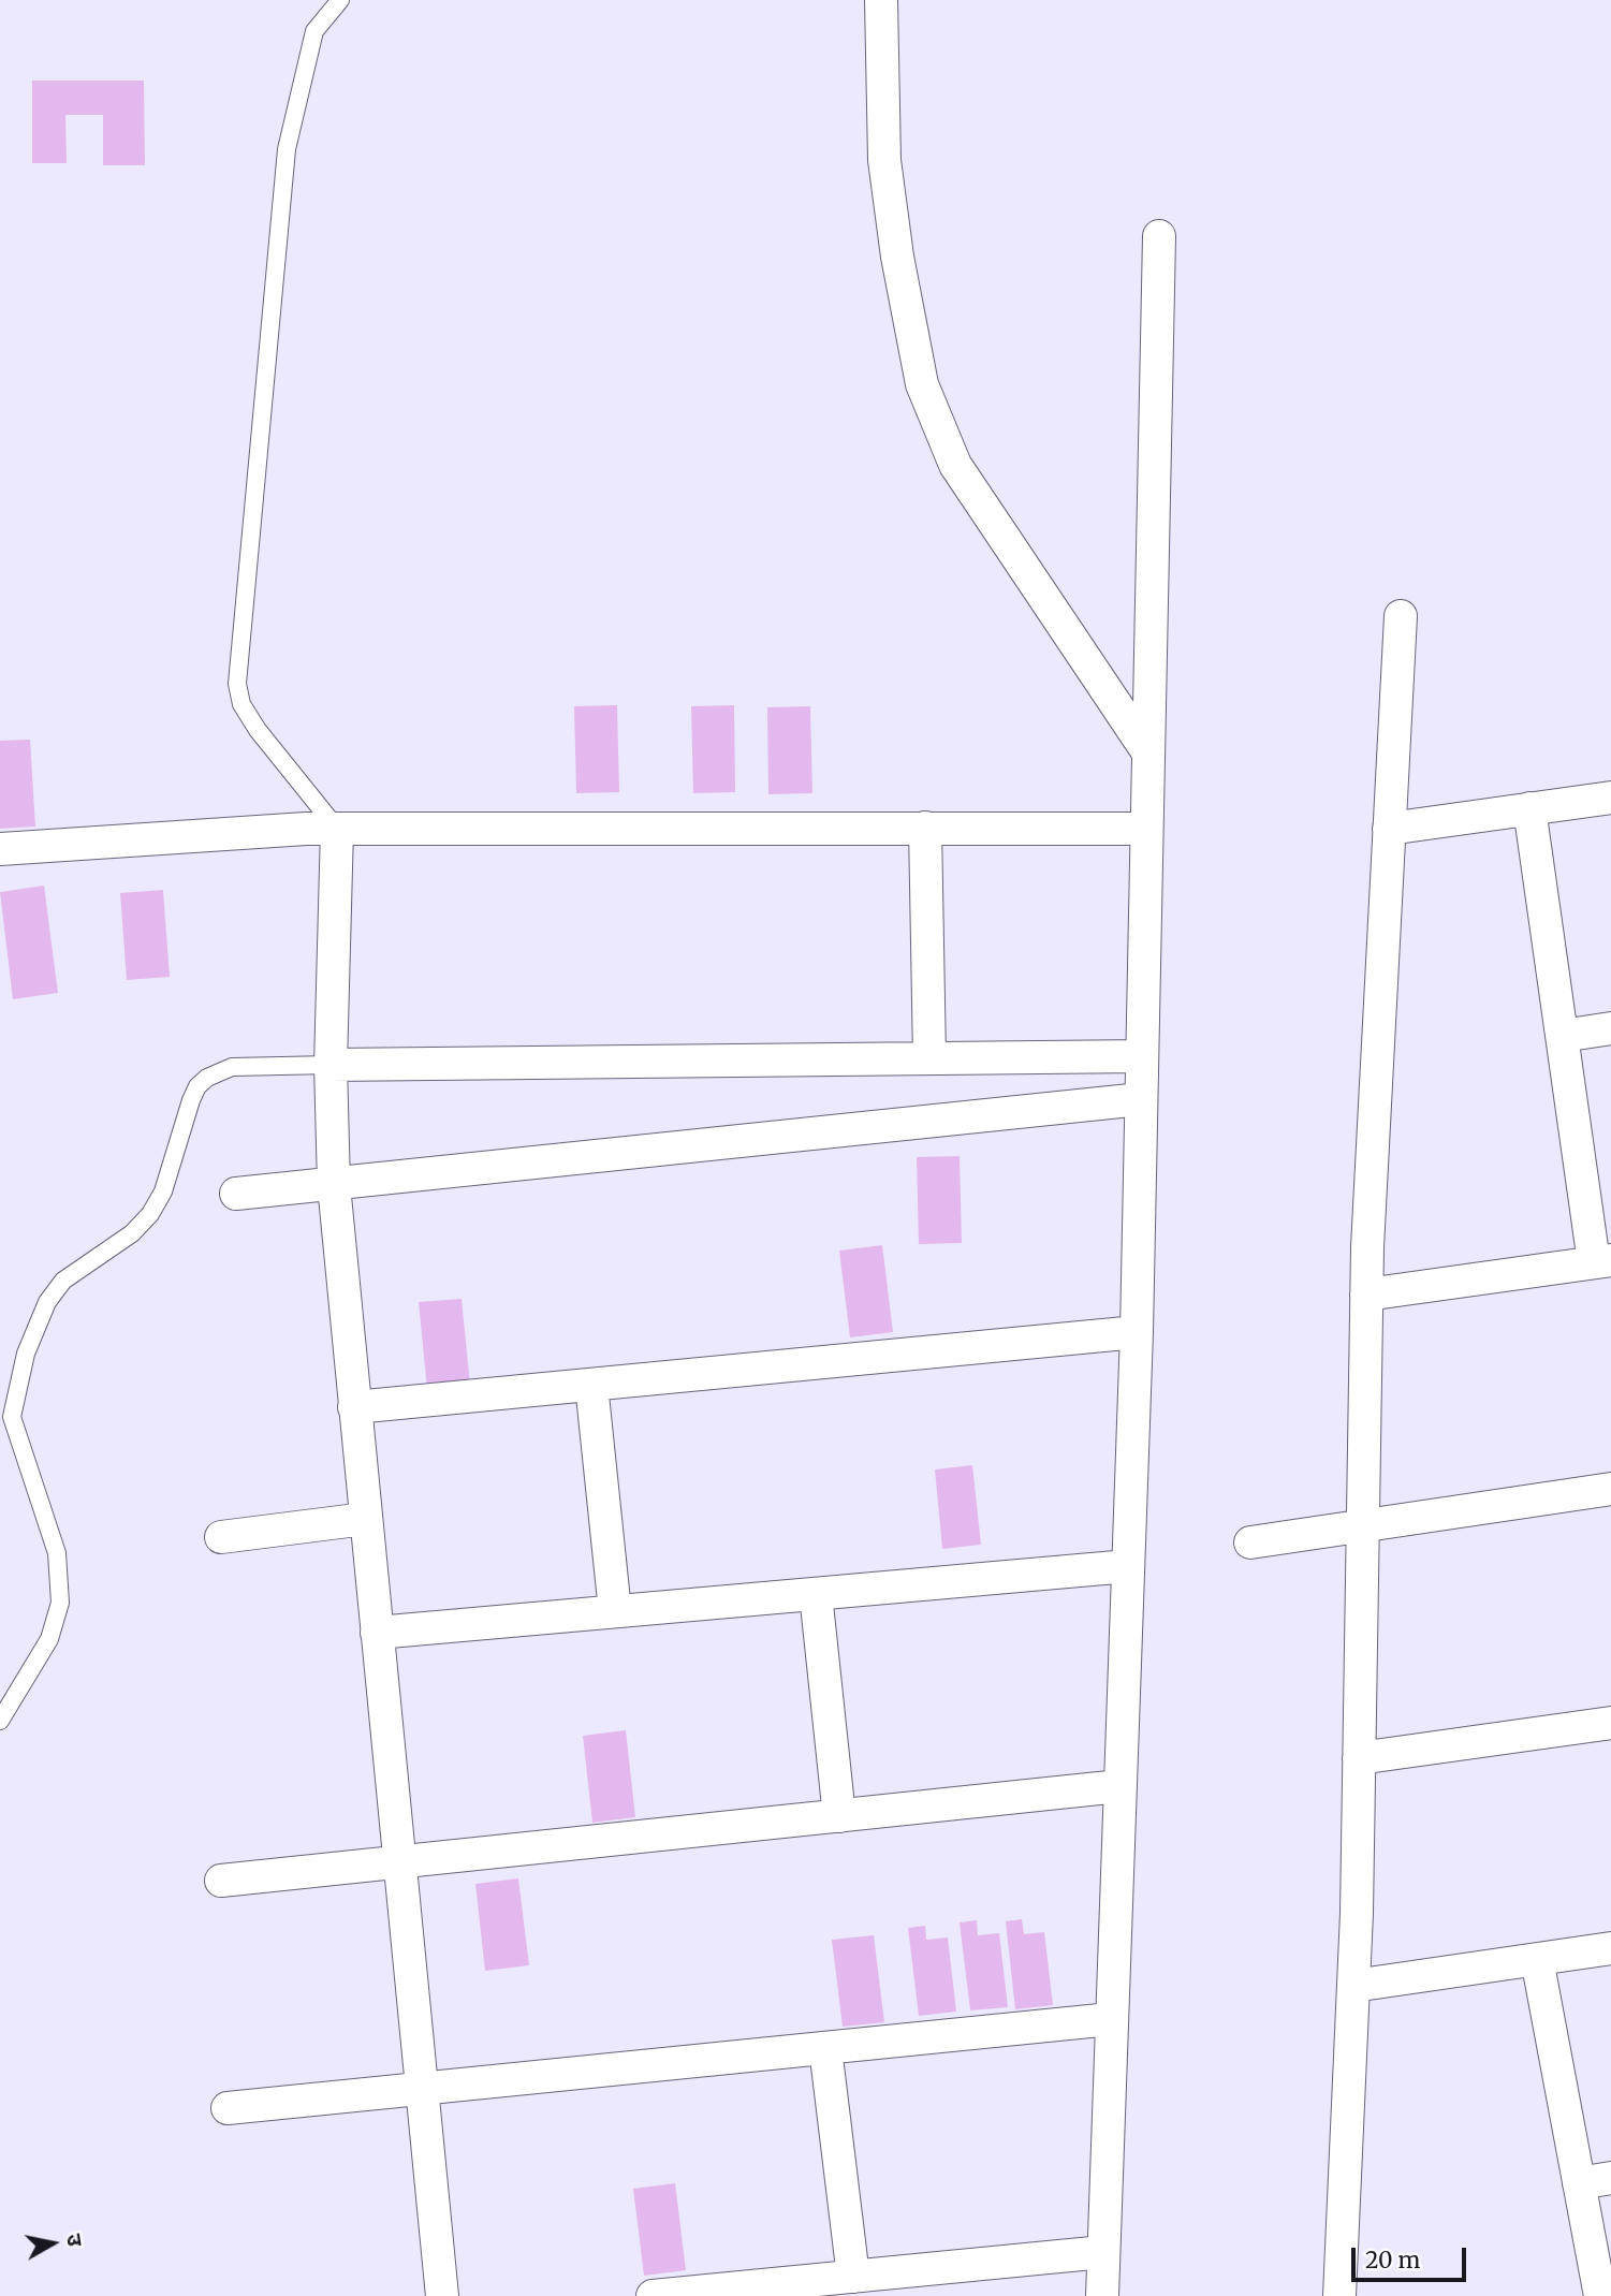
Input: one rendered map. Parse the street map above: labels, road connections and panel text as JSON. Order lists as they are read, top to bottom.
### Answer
{
  "scale_bar": "20 m",
  "north": "right"
}
